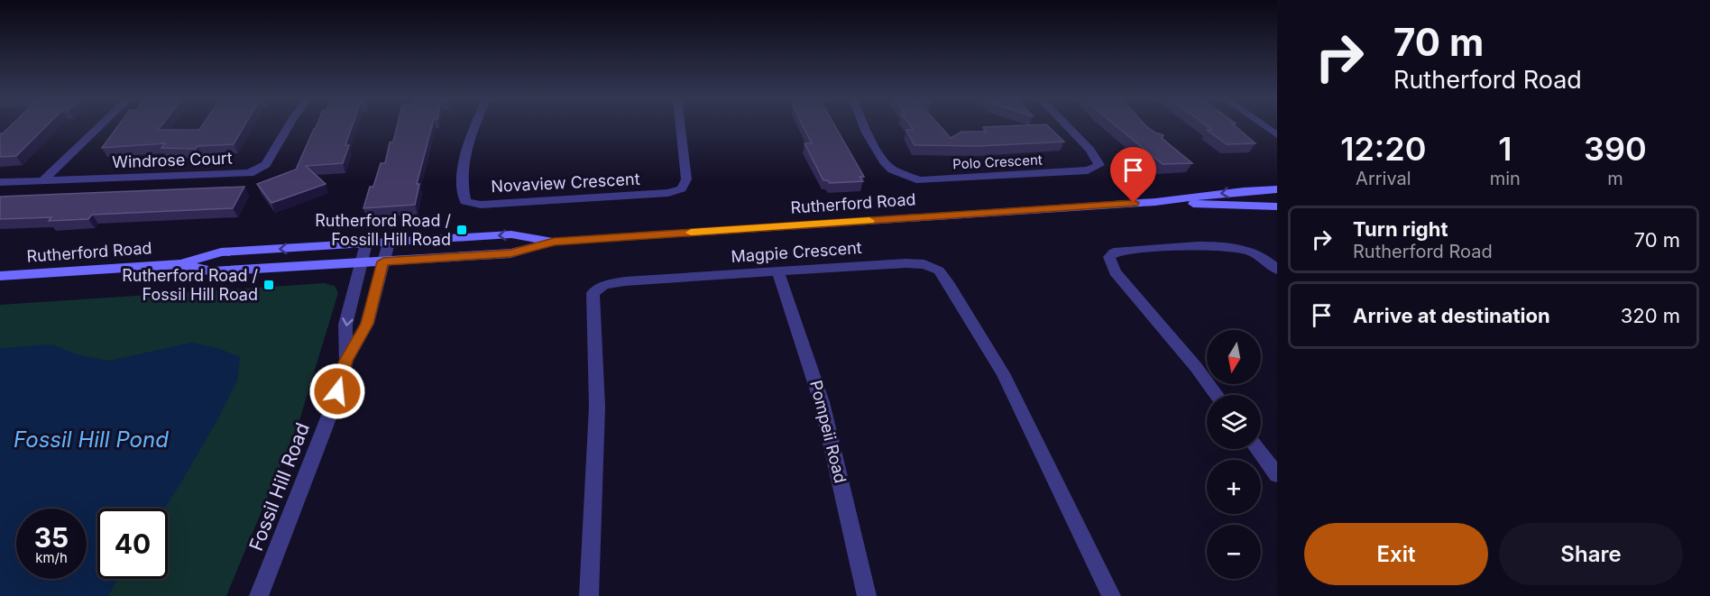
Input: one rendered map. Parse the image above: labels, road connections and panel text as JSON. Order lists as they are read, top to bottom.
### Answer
{
  "streets": {
    "main road": ["Rutherford Road"],
    "street": [
      "Windrose Court",
      "Polo Crescent",
      "Novaview Crescent",
      "Magpie Crescent",
      "Pompeii Road",
      "Fossil Hill Road"
    ]
  },
  "crossings": [
    ["Rutherford Road", "Fossil Hill Road"],
    ["Magpie Crescent", "Pompeii Road"]
  ],
  "water": ["Fossil Hill Pond"],
  "places": {
    "transit": ["Rutherford Road / Fossill Hill Road", "Rutherford Road / Fossil Hill Road"]
  },
  "north": "bottom",
  "page": {
    "turn": ["70 m", "Rutherford Road"],
    "eta": [
      "12:20",
      "Arrival",
      "1",
      "min",
      "390",
      "m"
    ],
    "list": [
      {
        "name": "Turn right",
        "note": "Rutherford Road",
        "value": "70 m"
      },
      {
        "name": "Arrive at destination",
        "value": "320 m"
      }
    ],
    "map_buttons": ["+", "−"],
    "speed": "35 km/h",
    "limit": "40",
    "buttons": ["Exit", "Share"]
  }
}
